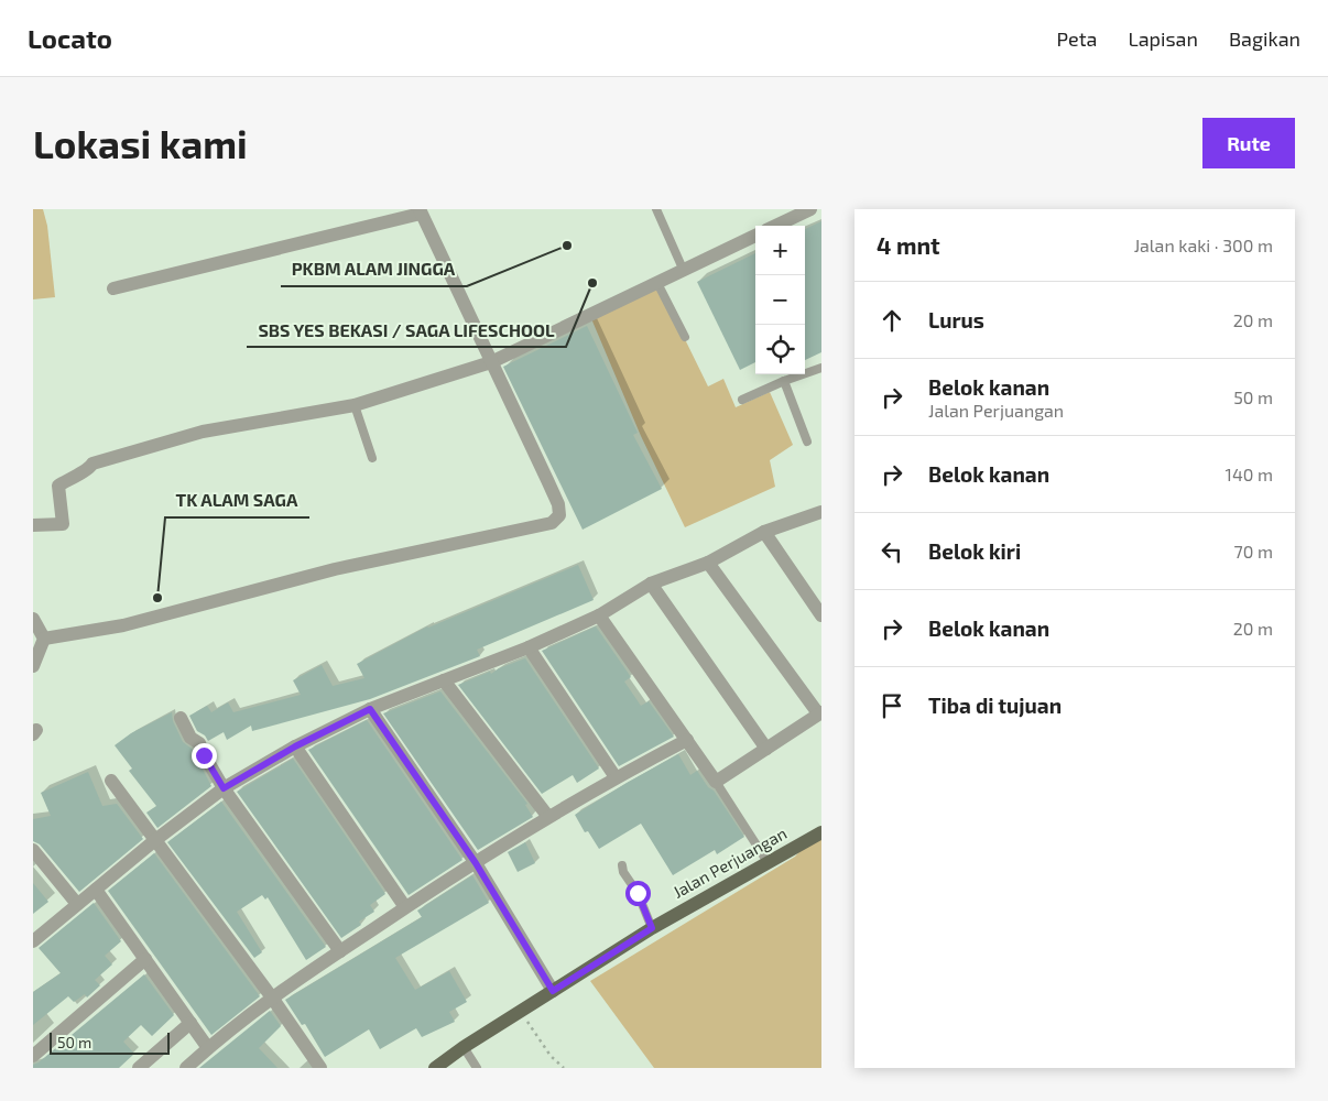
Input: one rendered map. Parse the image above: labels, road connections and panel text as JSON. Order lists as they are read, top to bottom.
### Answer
{
  "streets": {
    "main road": ["Jalan Perjuangan"]
  },
  "places": ["PKBM ALAM JINGGA", "SBS YES BEKASI / SAGA LIFESCHOOL", "TK ALAM SAGA"],
  "scale_bar": "50 m",
  "page": {
    "header": "Locato",
    "nav": ["Peta", "Lapisan", "Bagikan"],
    "buttons": "Rute",
    "title": "Lokasi kami",
    "heading": ["4 mnt", "Jalan kaki · 300 m"],
    "map_buttons": ["+", "−"],
    "list": [
      ["Lurus", "20 m"],
      ["Belok kanan", "Jalan Perjuangan", "50 m"],
      ["Belok kanan", "140 m"],
      ["Belok kiri", "70 m"],
      ["Belok kanan", "20 m"],
      "Tiba di tujuan"
    ],
    "scale": "50 m"
  }
}
